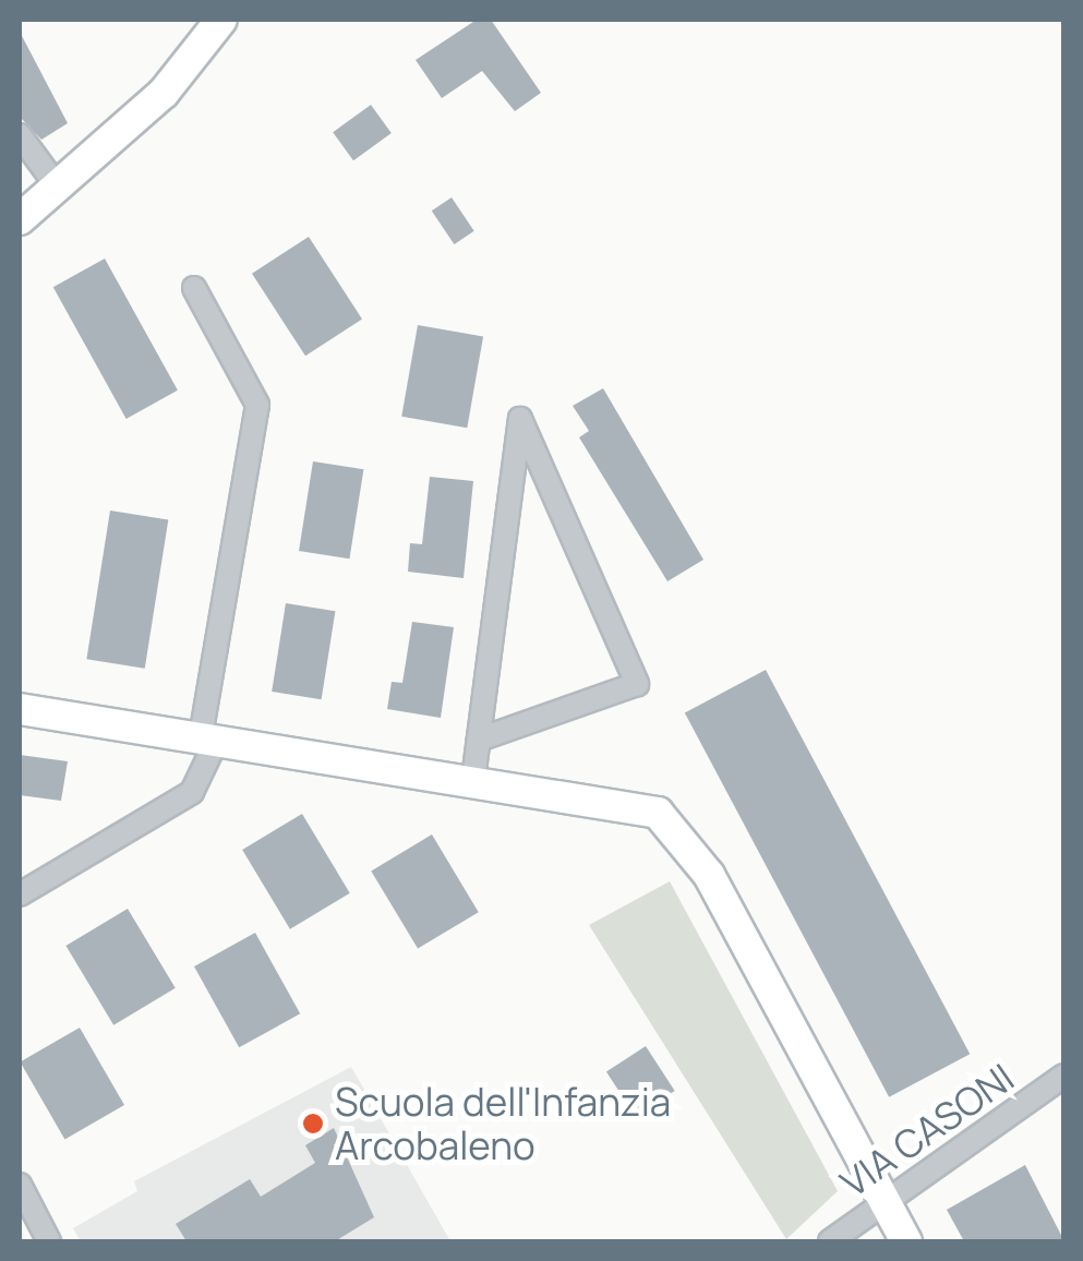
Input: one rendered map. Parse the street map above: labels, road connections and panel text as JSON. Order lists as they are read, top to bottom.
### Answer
{
  "streets": {
    "street": ["VIA CASONI"]
  },
  "places": ["Scuola dell'Infanzia Arcobaleno"]
}
